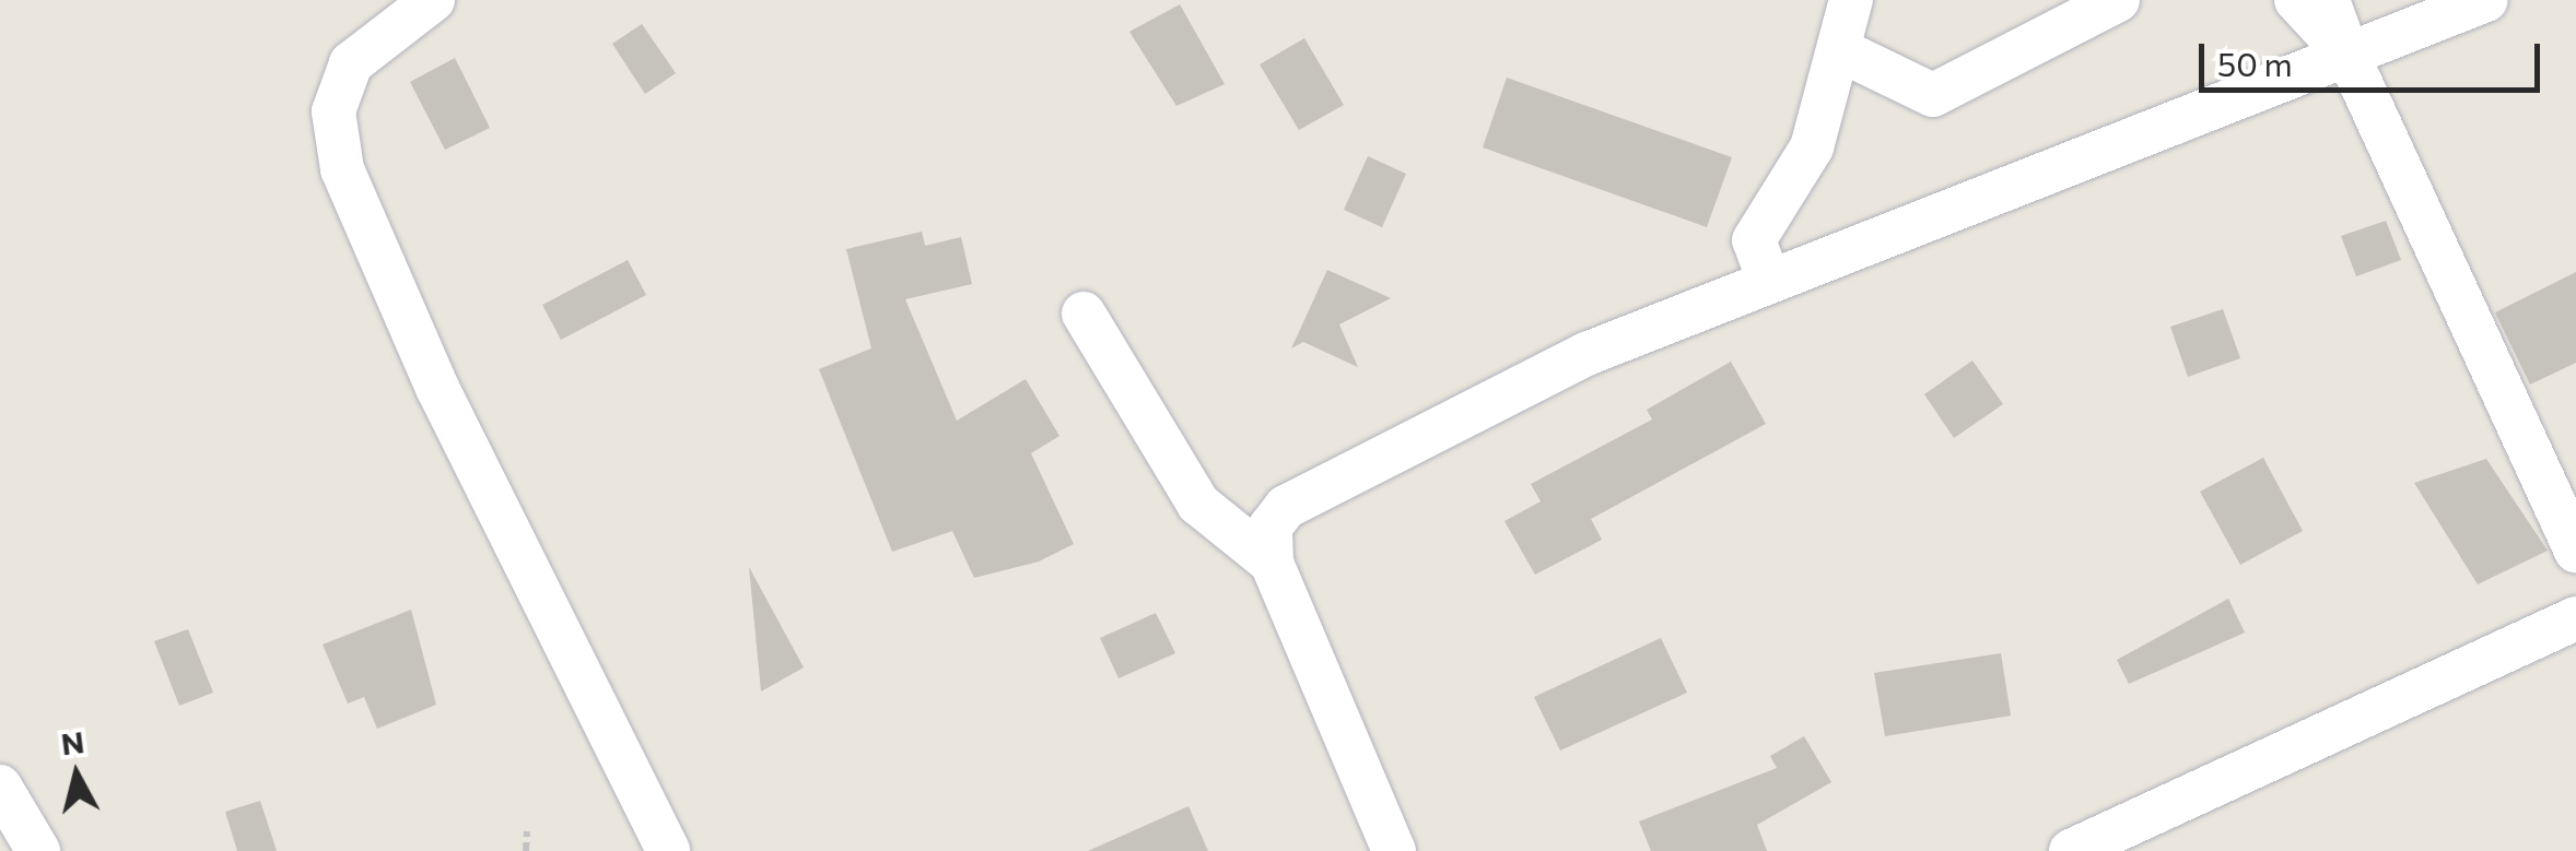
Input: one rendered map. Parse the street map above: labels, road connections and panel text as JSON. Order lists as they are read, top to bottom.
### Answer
{
  "scale_bar": "50 m",
  "north": "top"
}
